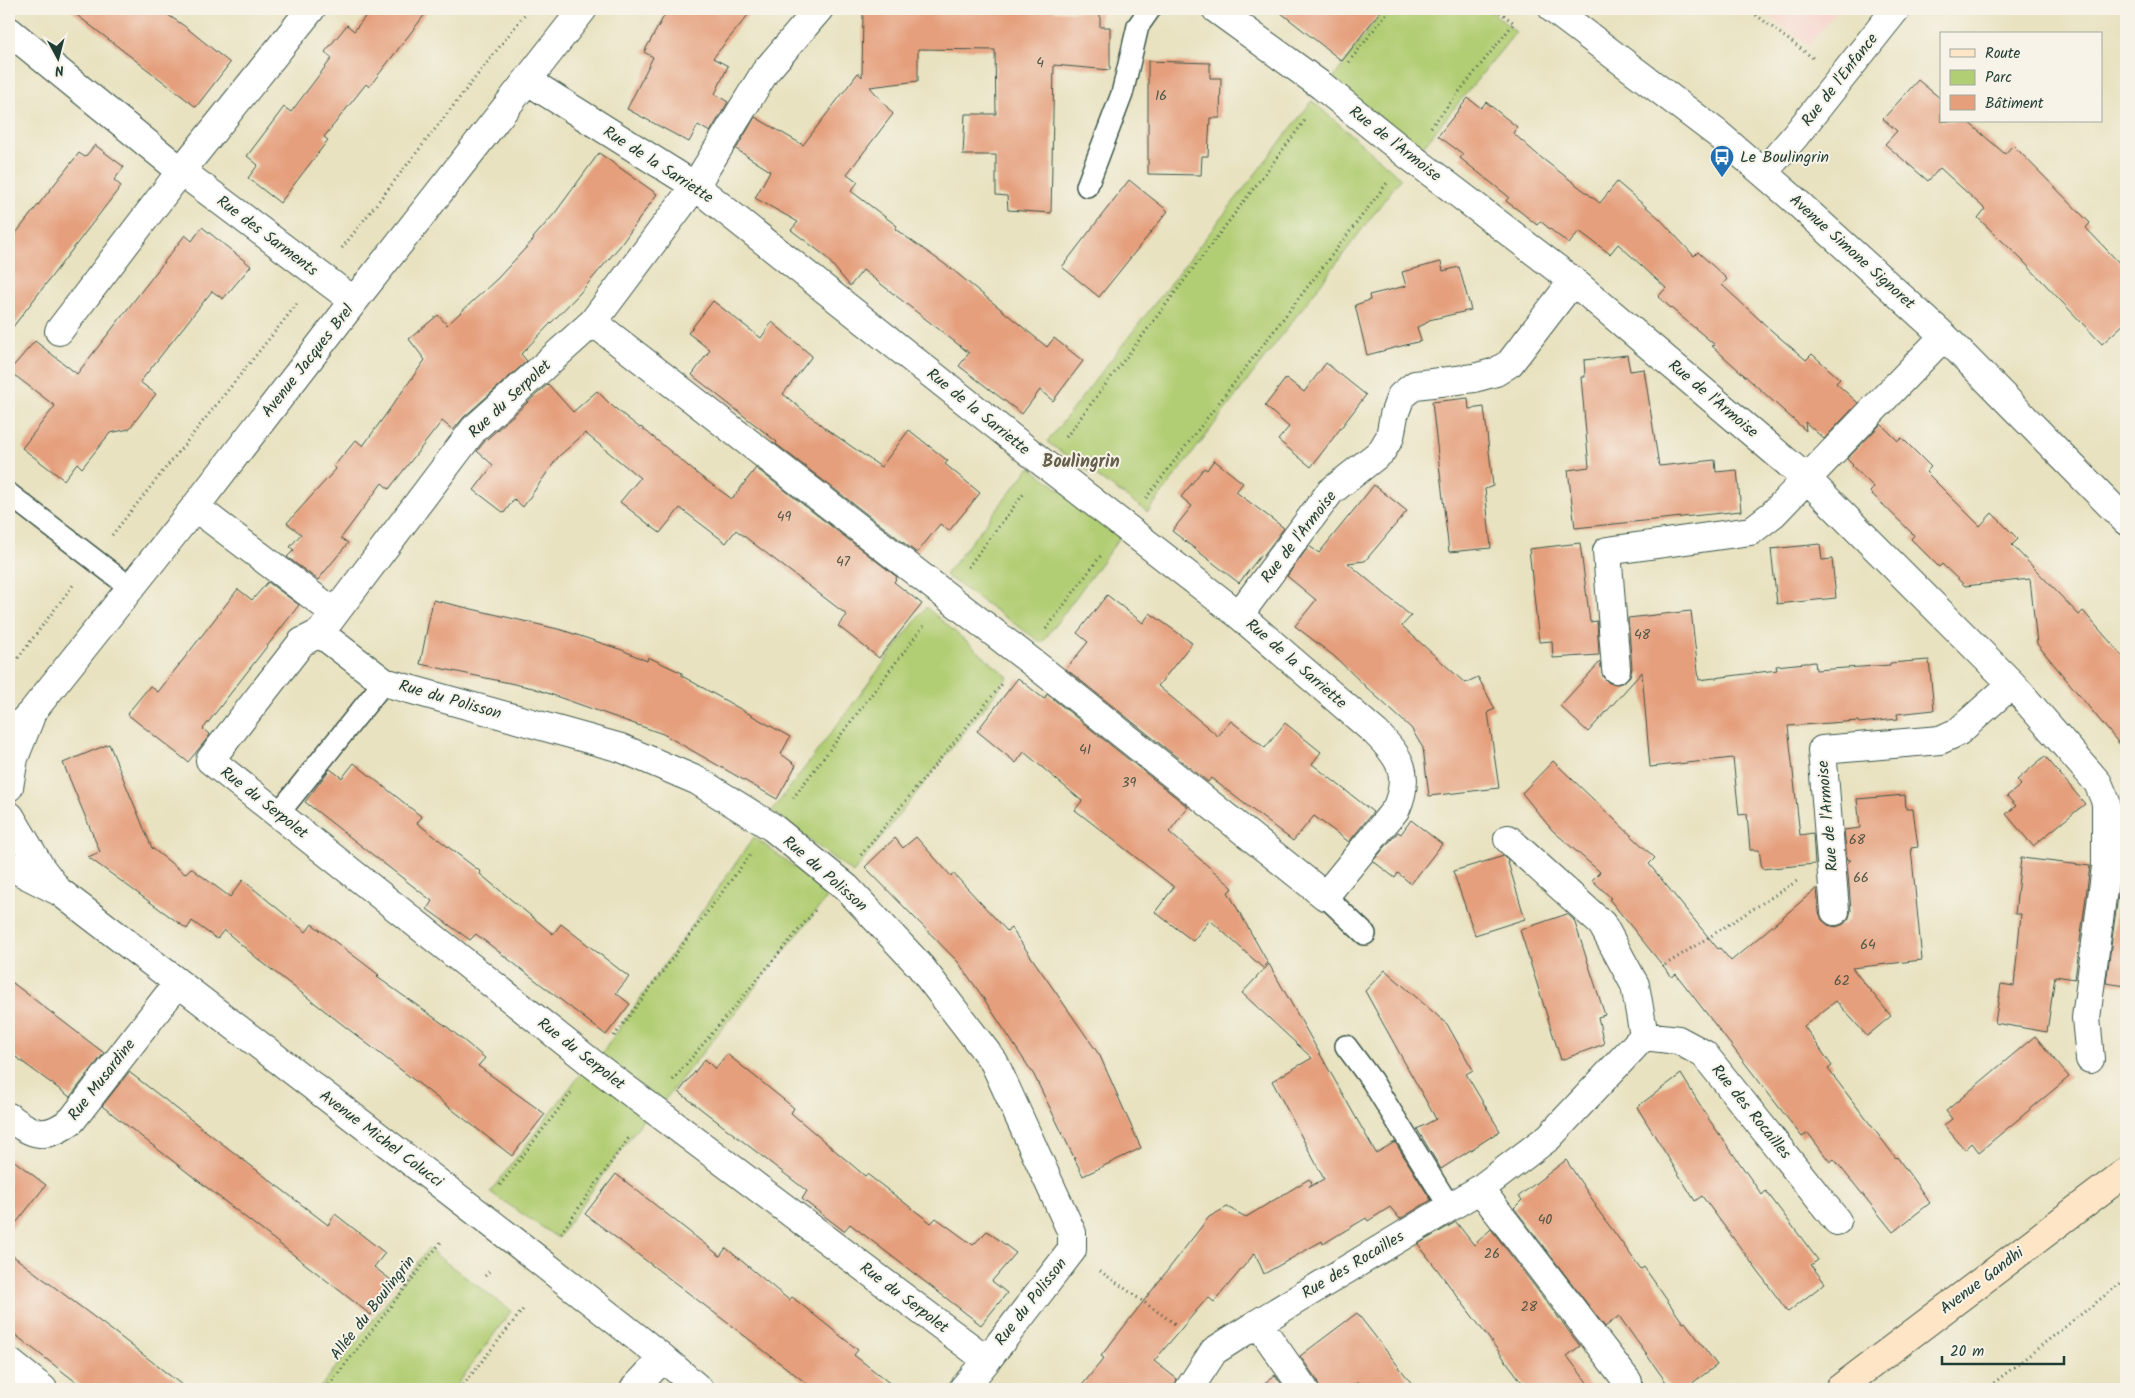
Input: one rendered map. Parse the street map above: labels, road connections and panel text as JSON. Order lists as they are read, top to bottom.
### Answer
{
  "streets": {
    "main road": ["Avenue Gandhi"],
    "street": [
      "Rue de l'Enfance",
      "Rue de l'Armoise",
      "Rue de la Sarriette",
      "Rue des Sarments",
      "Avenue Simone Signoret",
      "Avenue Jacques Brel",
      "Rue du Serpolet",
      "Rue du Polisson",
      "Rue Musardine",
      "Rue des Rocailles",
      "Avenue Michel Colucci"
    ],
    "path": ["Allée du Boulingrin"]
  },
  "crossings": [
    ["Rue de l'Enfance", "Avenue Simone Signoret"],
    ["Rue de l'Armoise", "Rue de la Sarriette"],
    ["Rue de la Sarriette", "Avenue Jacques Brel"],
    ["Rue de la Sarriette", "Rue du Serpolet"],
    ["Rue des Sarments", "Avenue Jacques Brel"],
    ["Avenue Jacques Brel", "Rue du Polisson"],
    ["Rue du Serpolet", "Rue du Polisson"],
    ["Rue Musardine", "Avenue Michel Colucci"]
  ],
  "districts": ["Boulingrin"],
  "places": {
    "bus stop": ["Le Boulingrin"]
  },
  "house_numbers": [
    "4",
    "16",
    "49",
    "47",
    "48",
    "41",
    "39",
    "68",
    "66",
    "64",
    "62",
    "40",
    "26",
    "28"
  ],
  "legend": ["Route", "Parc", "Bâtiment"],
  "scale_bar": "20 m",
  "north": "bottom"
}
